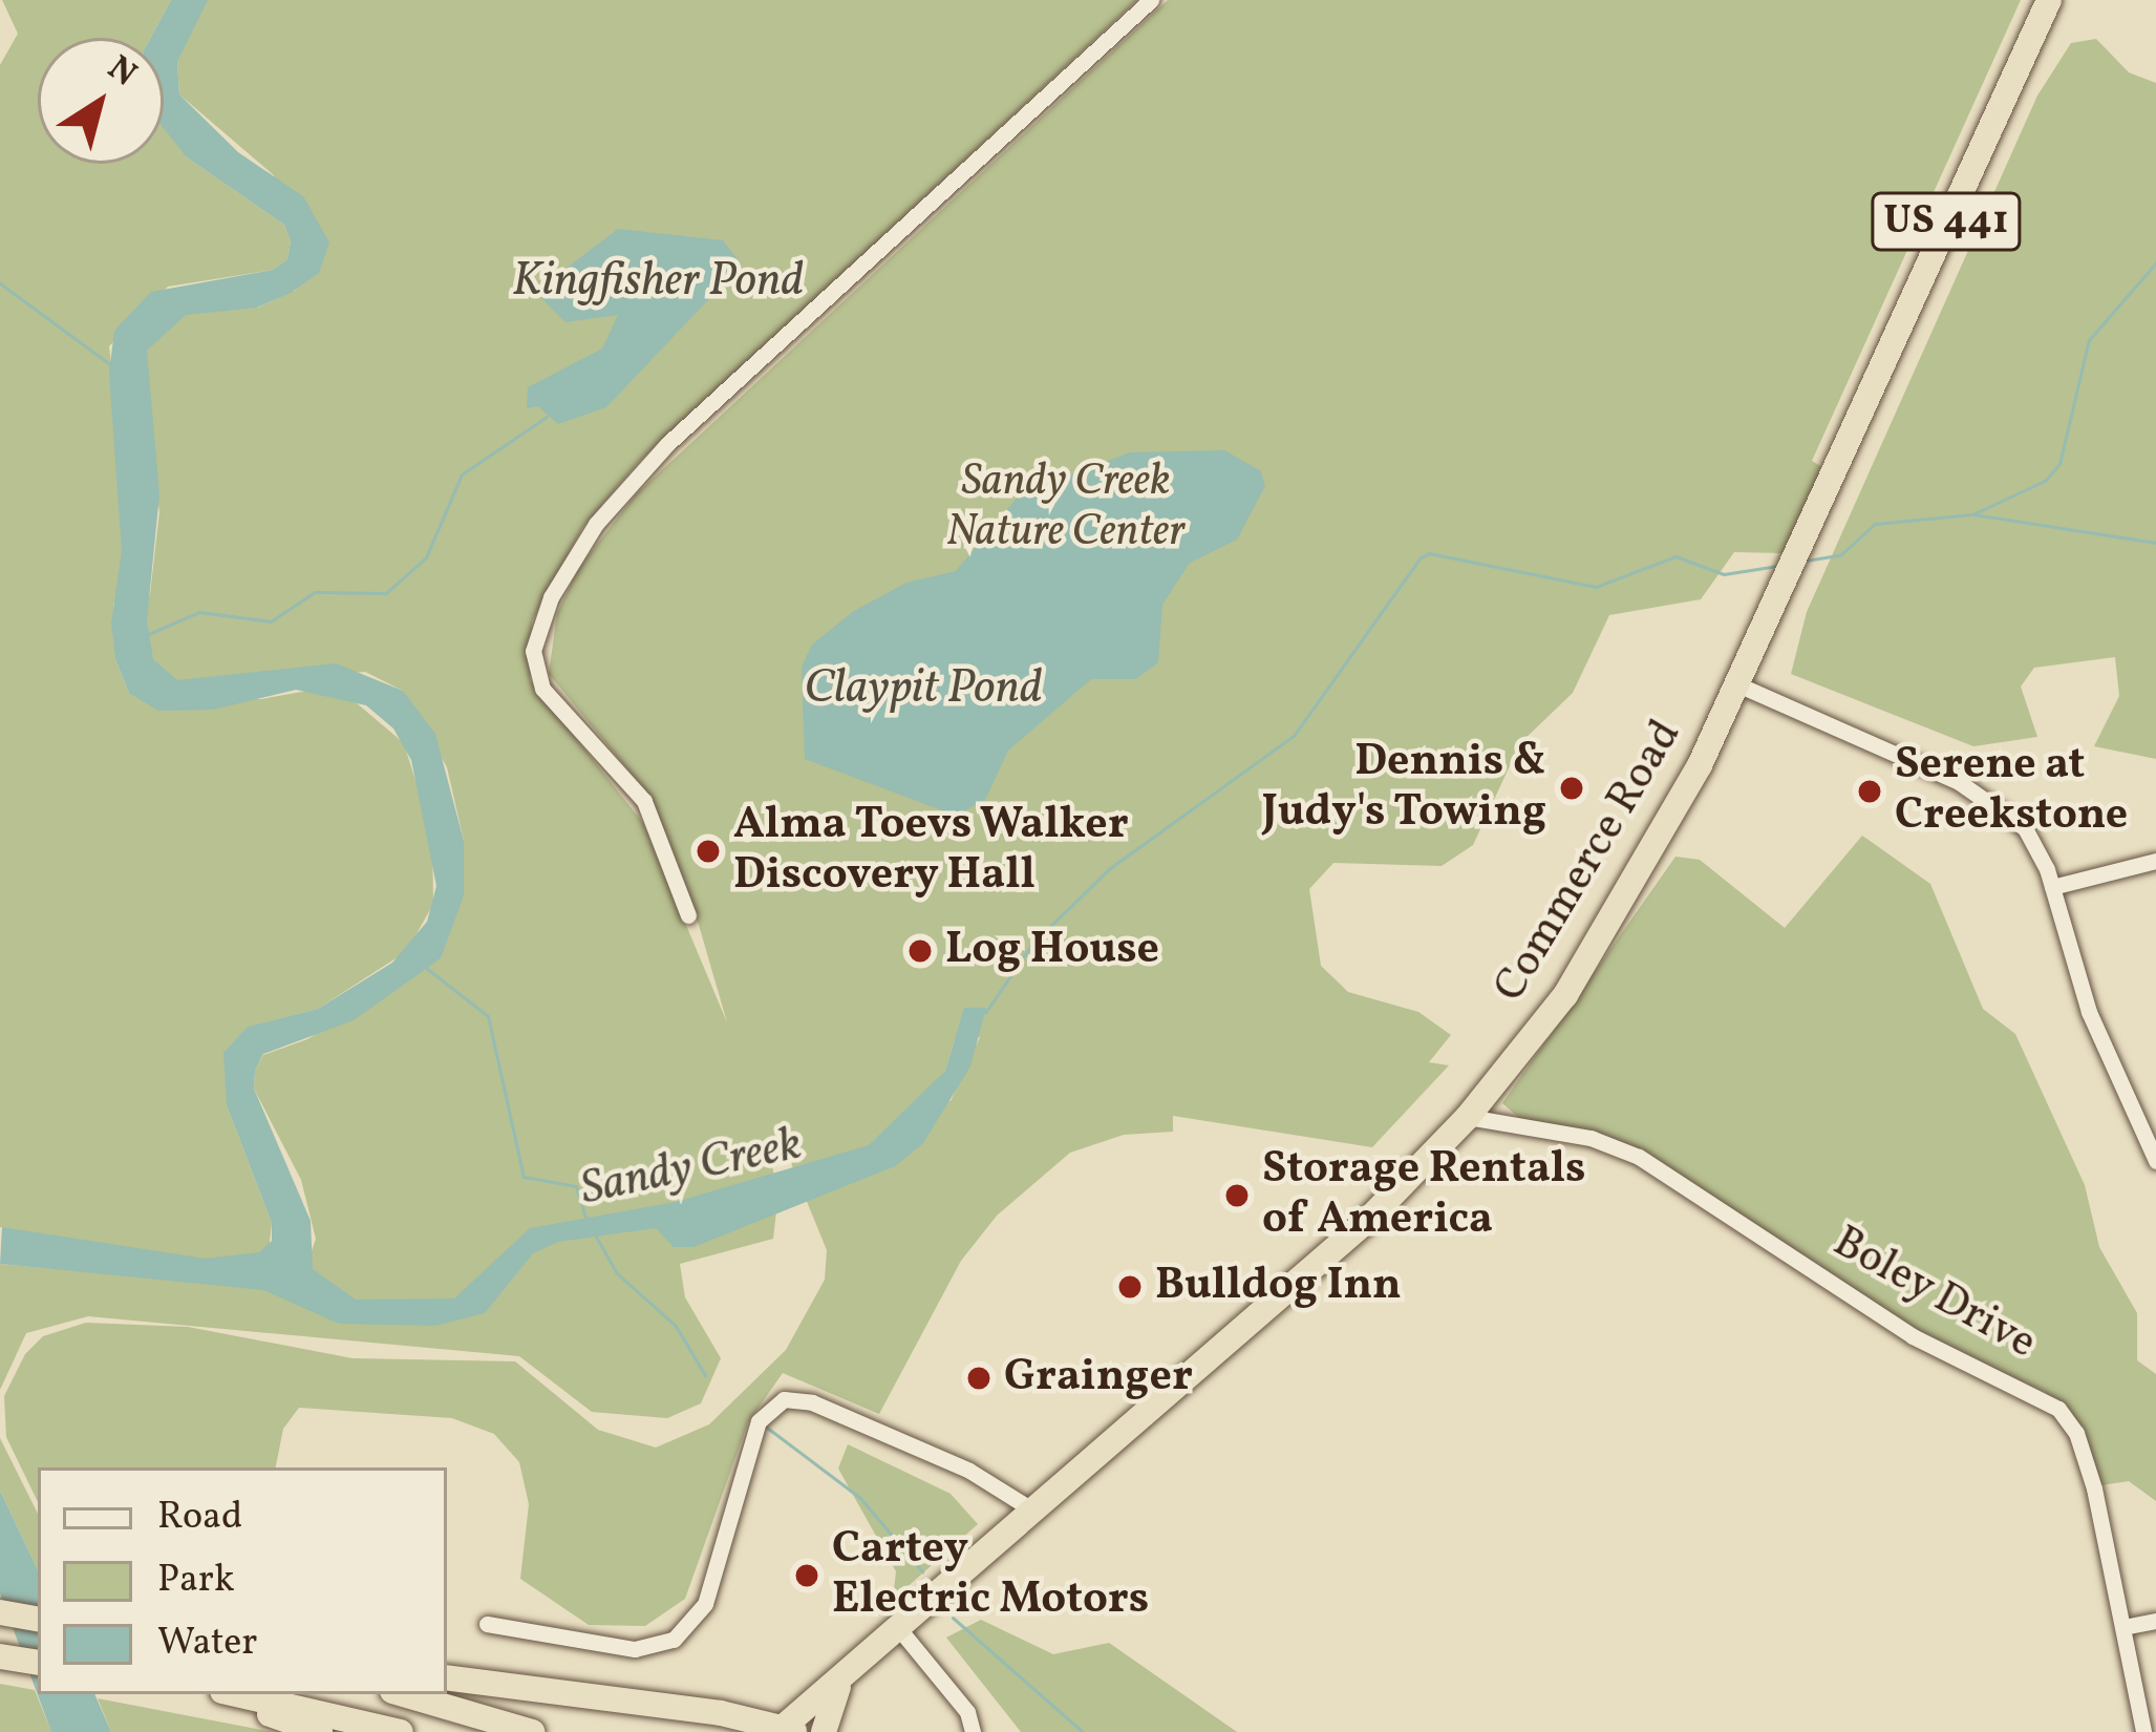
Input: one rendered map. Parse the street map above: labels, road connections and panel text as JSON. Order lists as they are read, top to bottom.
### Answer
{
  "streets": {
    "highway": ["US 441", "Commerce Road"],
    "street": ["Boley Drive"]
  },
  "crossings": [
    ["Commerce Road", "Boley Drive"]
  ],
  "water": ["Kingfisher Pond", "Claypit Pond", "Sandy Creek"],
  "parks": ["Sandy Creek Nature Center"],
  "places": [
    "Dennis & Judy's Towing",
    "Serene at Creekstone",
    "Alma Toevs Walker Discovery Hall",
    "Log House",
    "Storage Rentals of America",
    "Bulldog Inn",
    "Grainger",
    "Cartey Electric Motors"
  ],
  "legend": ["Road", "Park", "Water"],
  "north": "top right"
}
